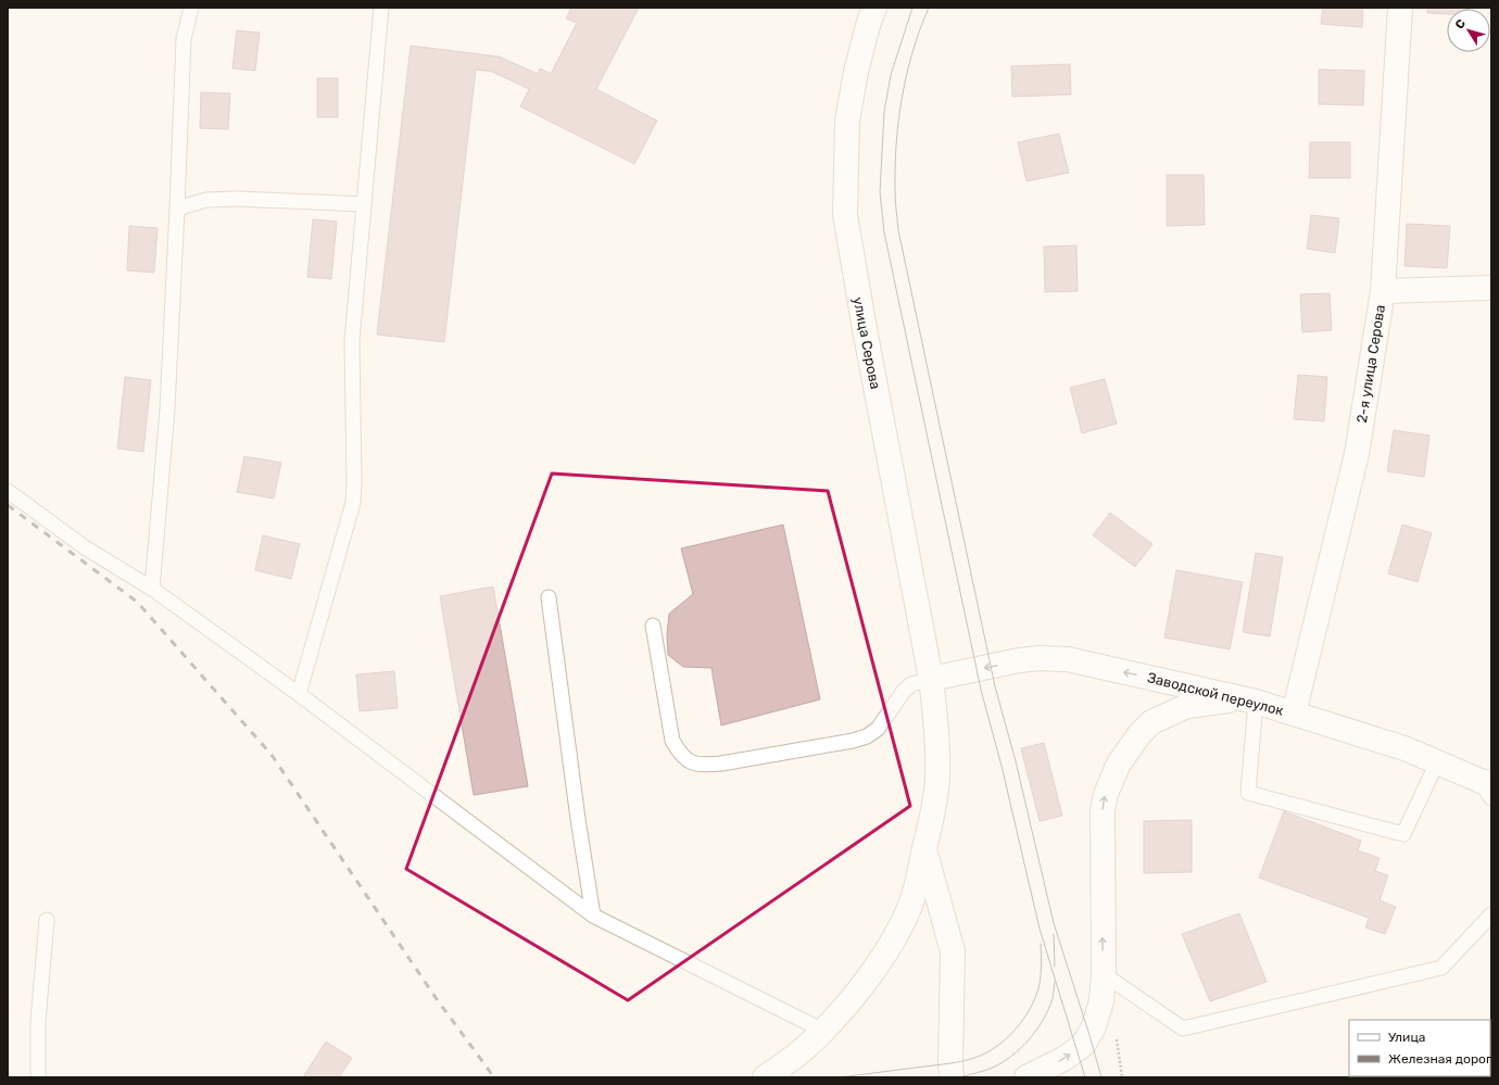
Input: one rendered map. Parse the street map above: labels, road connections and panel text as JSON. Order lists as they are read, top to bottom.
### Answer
{
  "streets": {
    "main road": ["улица Серова", "2-я улица Серова", "Заводской переулок"]
  },
  "crossings": [
    ["улица Серова", "Заводской переулок"],
    ["2-я улица Серова", "Заводской переулок"]
  ],
  "one_way": ["Заводской переулок"],
  "legend": ["Улица", "Железная дорога"],
  "north": "top left"
}
